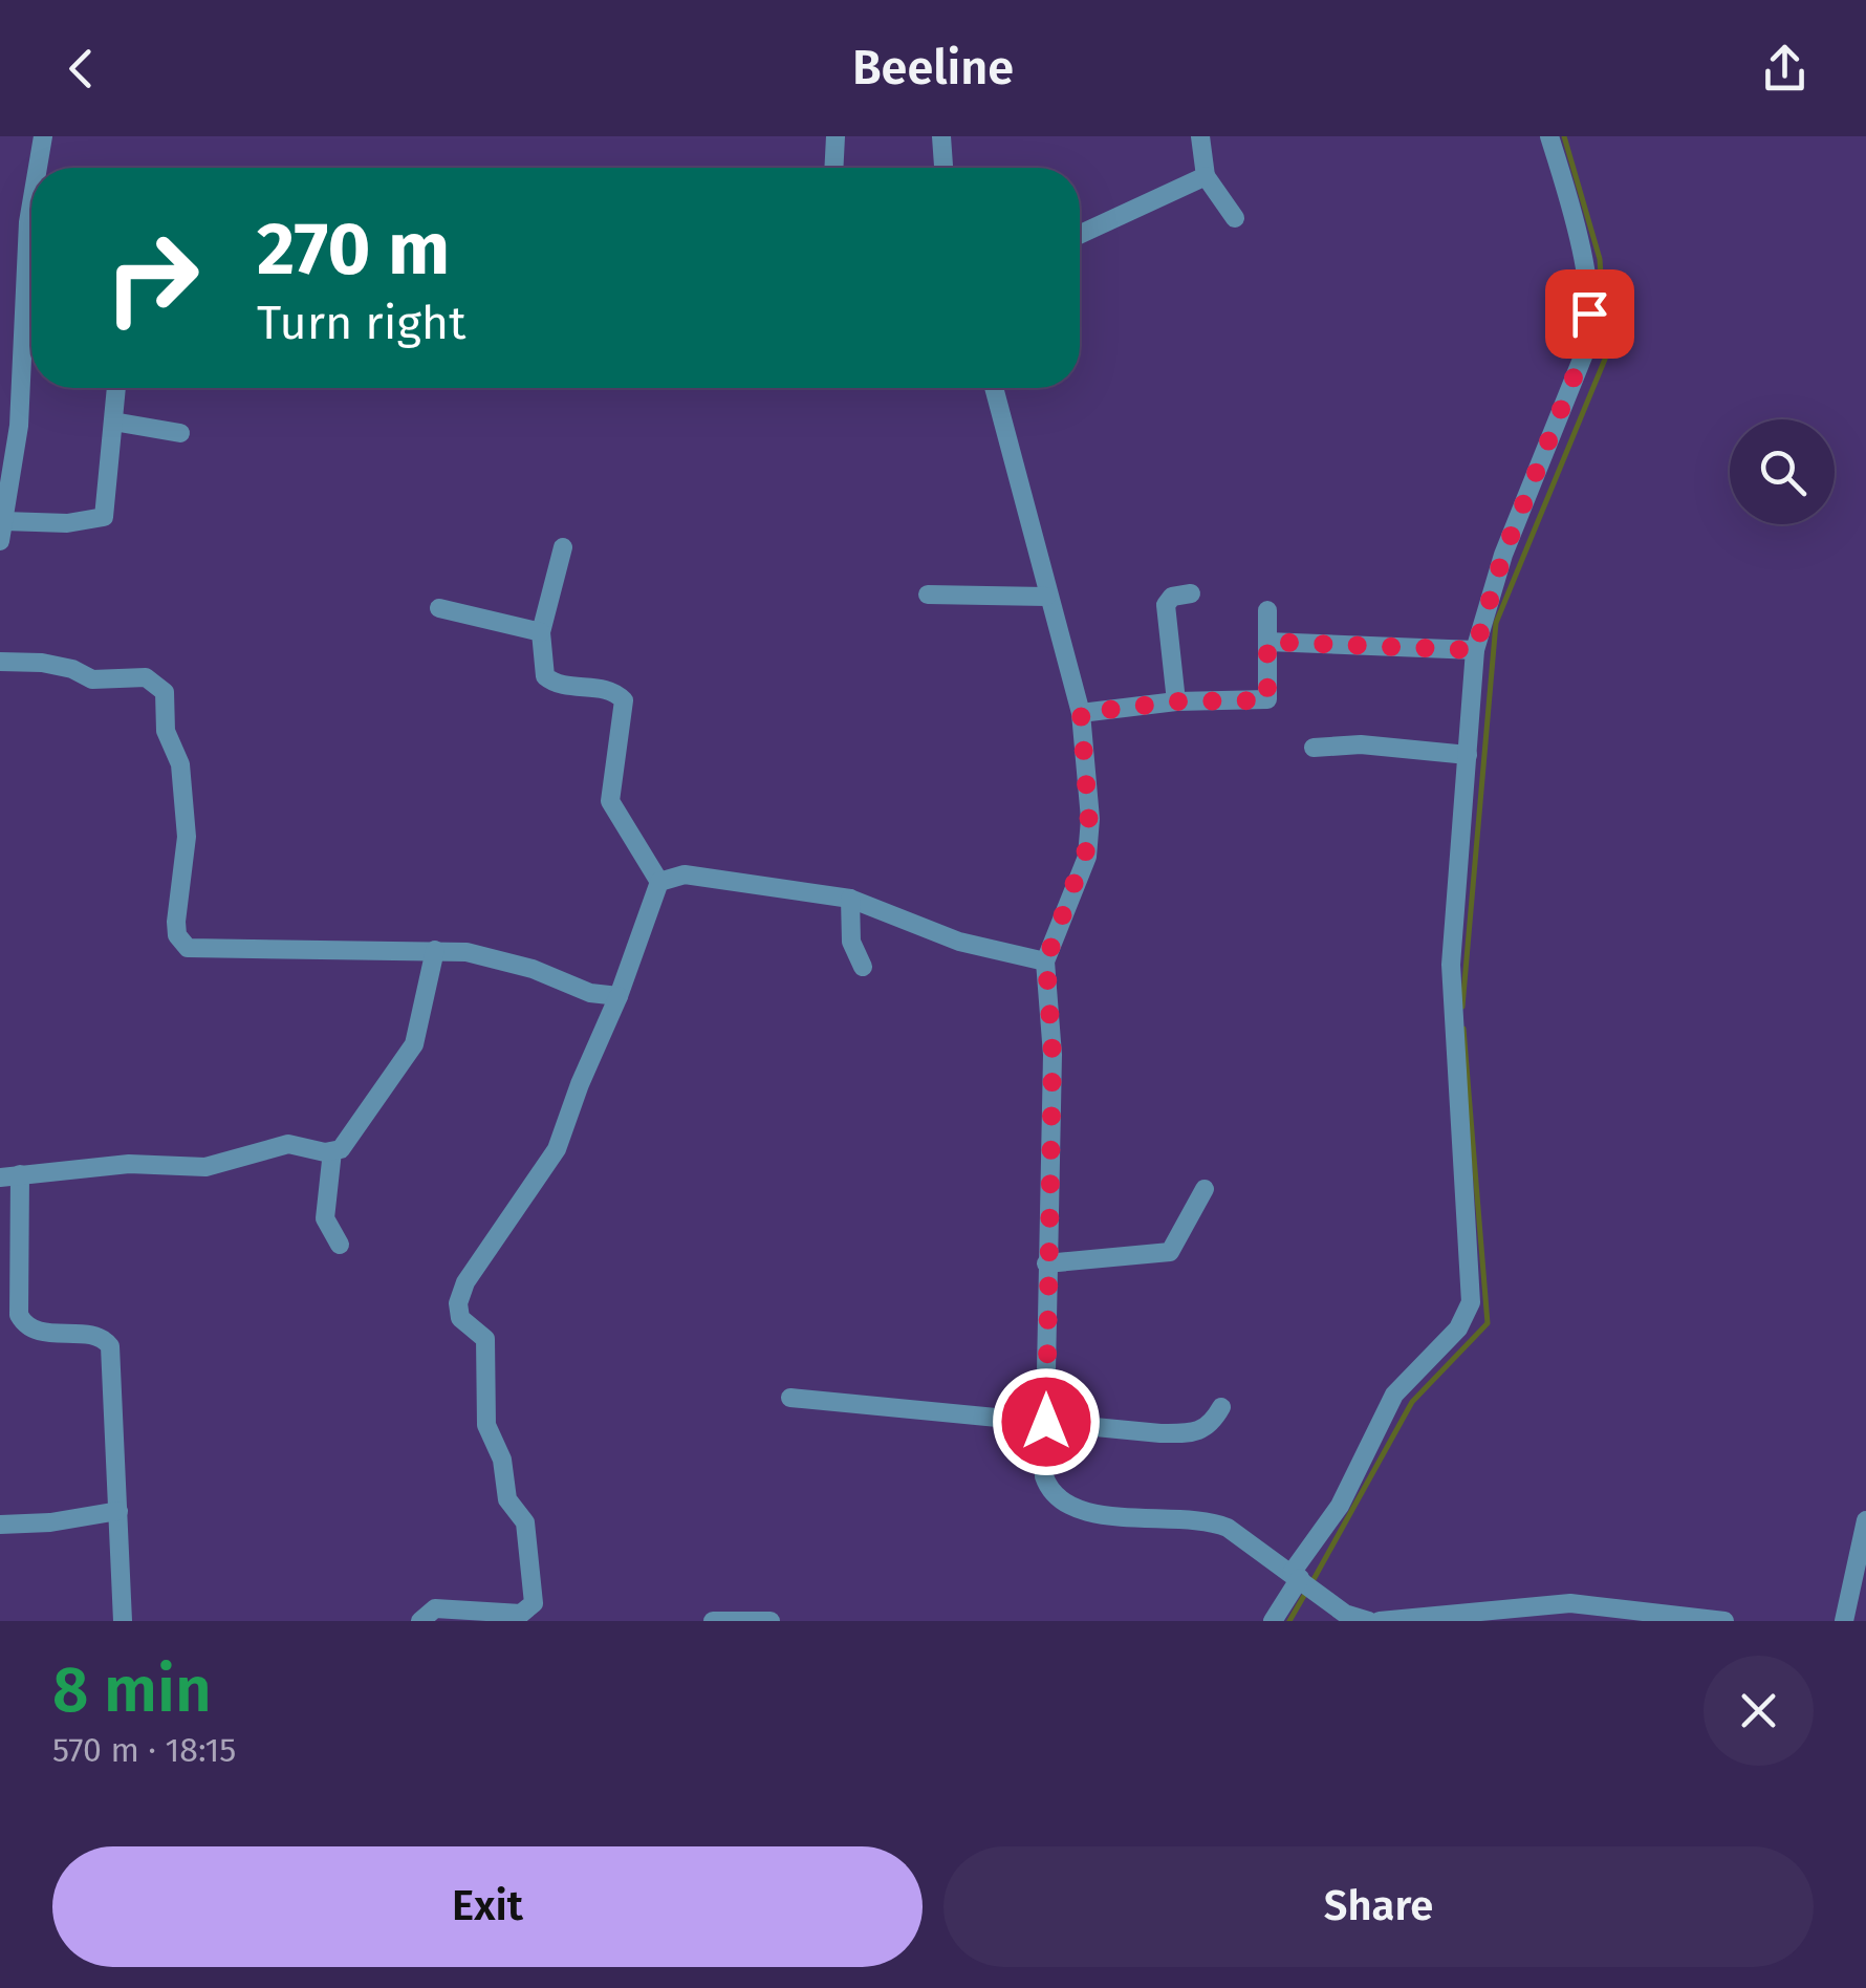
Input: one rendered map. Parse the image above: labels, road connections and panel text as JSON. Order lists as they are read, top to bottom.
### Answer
{
  "page": {
    "header": "Beeline",
    "turn": ["270 m", "Turn right"],
    "heading": ["8 min", "570 m · 18:15"],
    "buttons": ["Exit", "Share"]
  }
}
